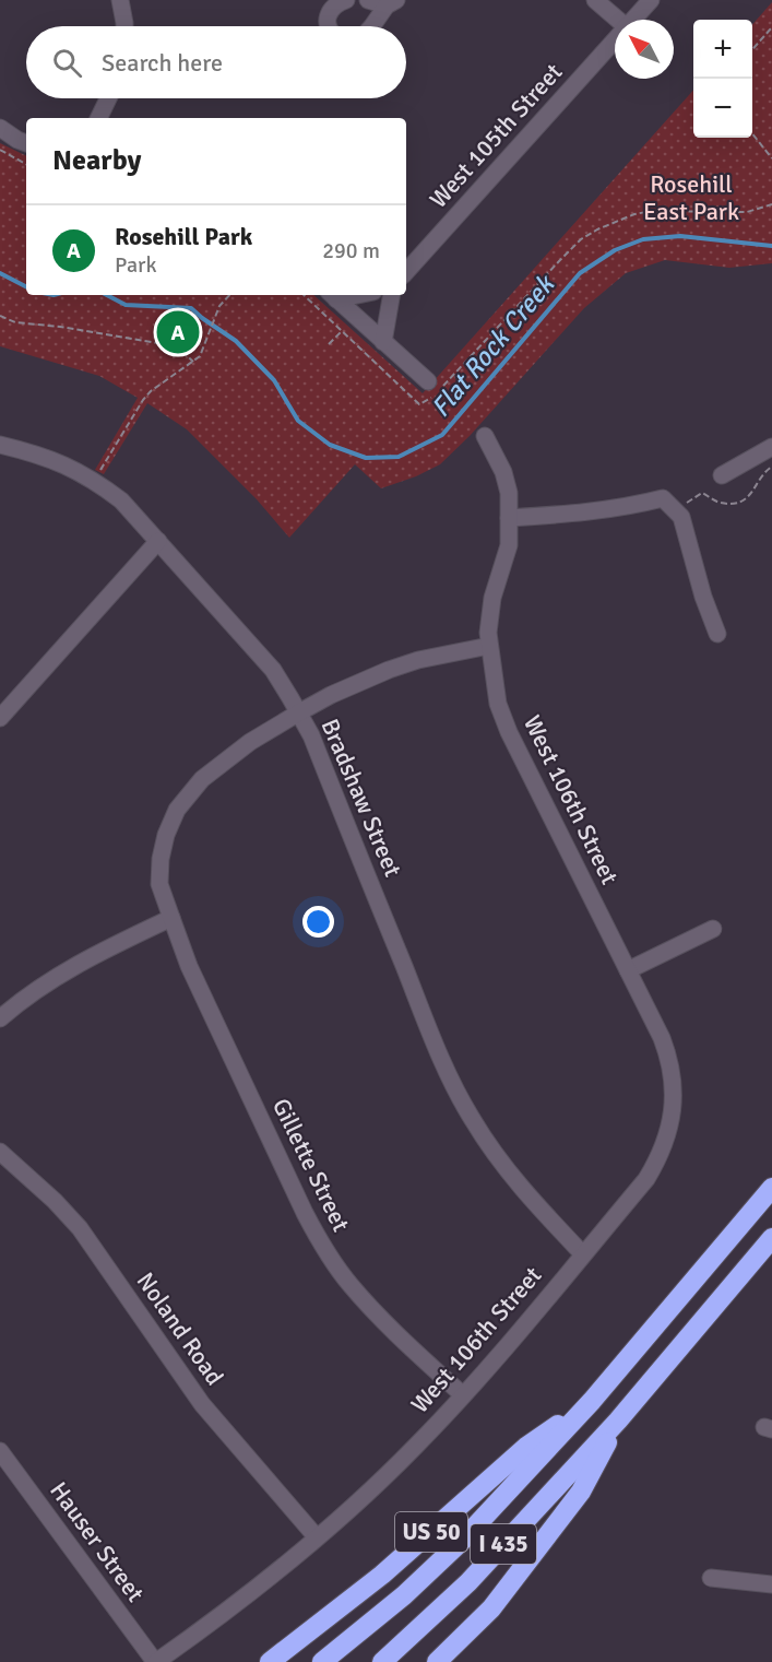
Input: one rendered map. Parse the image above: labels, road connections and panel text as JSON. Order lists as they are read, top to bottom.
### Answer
{
  "streets": {
    "highway": ["US 50", "I 435"],
    "street": [
      "West 105th Street",
      "Bradshaw Street",
      "West 106th Street",
      "Gillette Street",
      "Noland Road",
      "Hauser Street"
    ]
  },
  "crossings": [
    ["Bradshaw Street", "West 106th Street"],
    ["Bradshaw Street", "Gillette Street"],
    ["West 106th Street", "Gillette Street"],
    ["West 106th Street", "Noland Road"],
    ["West 106th Street", "Hauser Street"],
    ["US 50", "I 435"]
  ],
  "water": ["Flat Rock Creek"],
  "parks": ["Rosehill East Park"],
  "north": "top left",
  "page": {
    "map_buttons": ["+", "−"],
    "search": "Search here",
    "heading": "Nearby",
    "list": [
      {
        "mark": "A",
        "name": "Rosehill Park",
        "note": "Park",
        "value": "290 m"
      }
    ],
    "pins": "A"
  }
}
